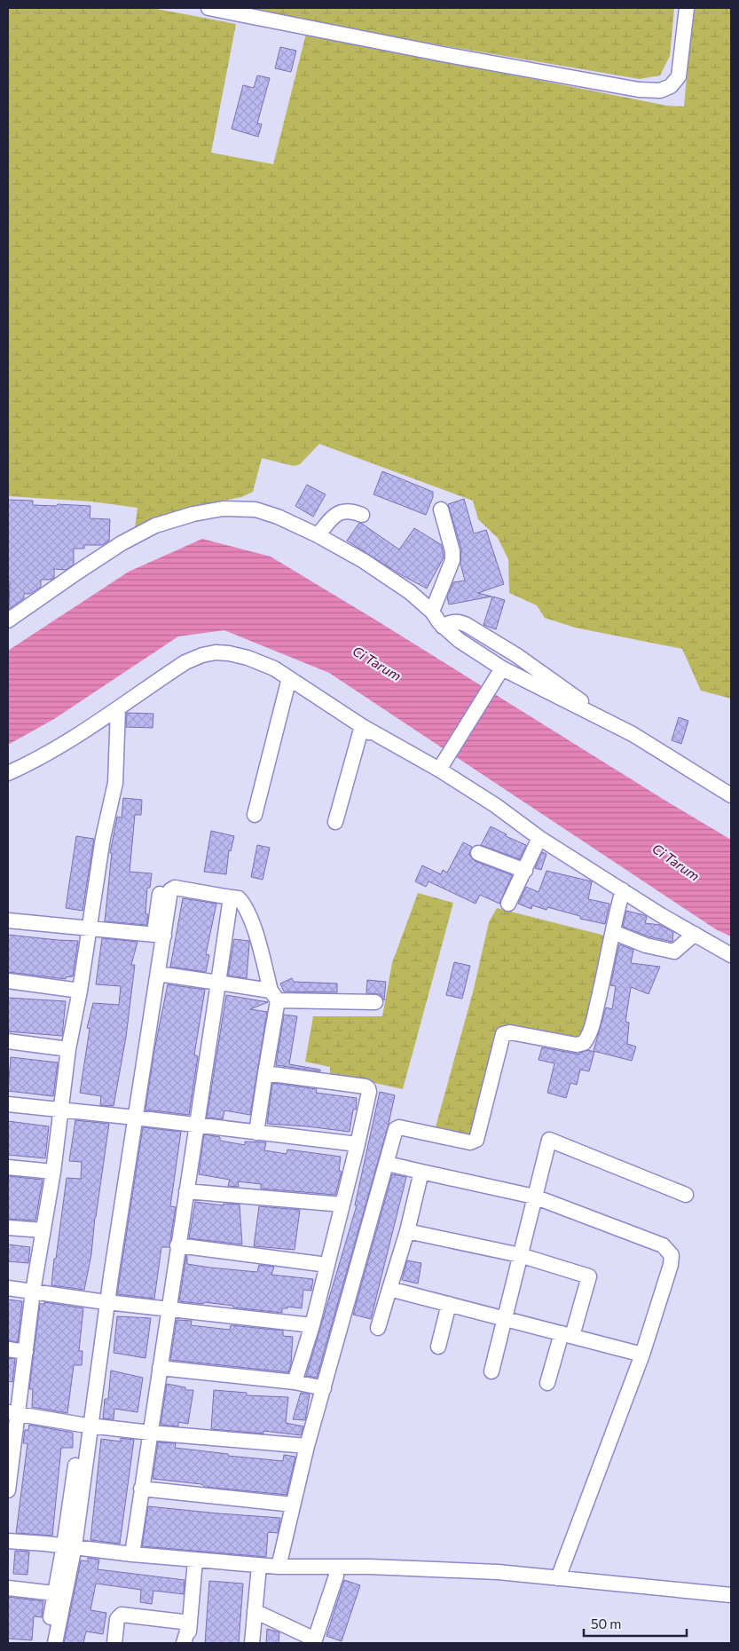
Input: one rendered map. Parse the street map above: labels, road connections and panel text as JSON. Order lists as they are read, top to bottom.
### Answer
{
  "water": ["Ci Tarum"],
  "scale_bar": "50 m"
}
